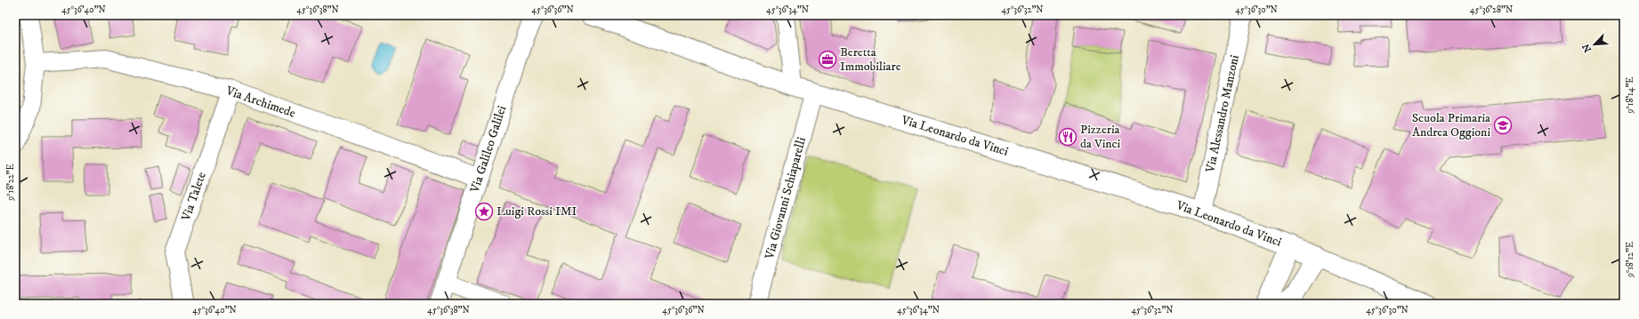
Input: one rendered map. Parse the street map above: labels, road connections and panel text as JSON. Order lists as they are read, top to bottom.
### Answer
{
  "streets": {
    "street": [
      "Via Archimede",
      "Via Alessandro Manzoni",
      "Via Leonardo da Vinci",
      "Via Galileo Galilei",
      "Via Talete",
      "Via Giovanni Schiaparelli"
    ]
  },
  "crossings": [
    ["Via Archimede", "Via Galileo Galilei"],
    ["Via Archimede", "Via Talete"],
    ["Via Alessandro Manzoni", "Via Leonardo da Vinci"],
    ["Via Leonardo da Vinci", "Via Giovanni Schiaparelli"]
  ],
  "places": {
    "office": ["Beretta Immobiliare"],
    "school or university": ["Scuola Primaria Andrea Oggioni"],
    "restaurant": ["Pizzeria da Vinci"],
    "place": ["Luigi Rossi IMI"]
  },
  "north": "bottom left",
  "coordinates": [
    "45°36'40\"N",
    "45°36'38\"N",
    "45°36'36\"N",
    "45°36'34\"N",
    "45°36'32\"N",
    "45°36'30\"N",
    "45°36'28\"N",
    "9°18'14\"E",
    "9°18'22\"E",
    "9°18'12\"E"
  ]
}
